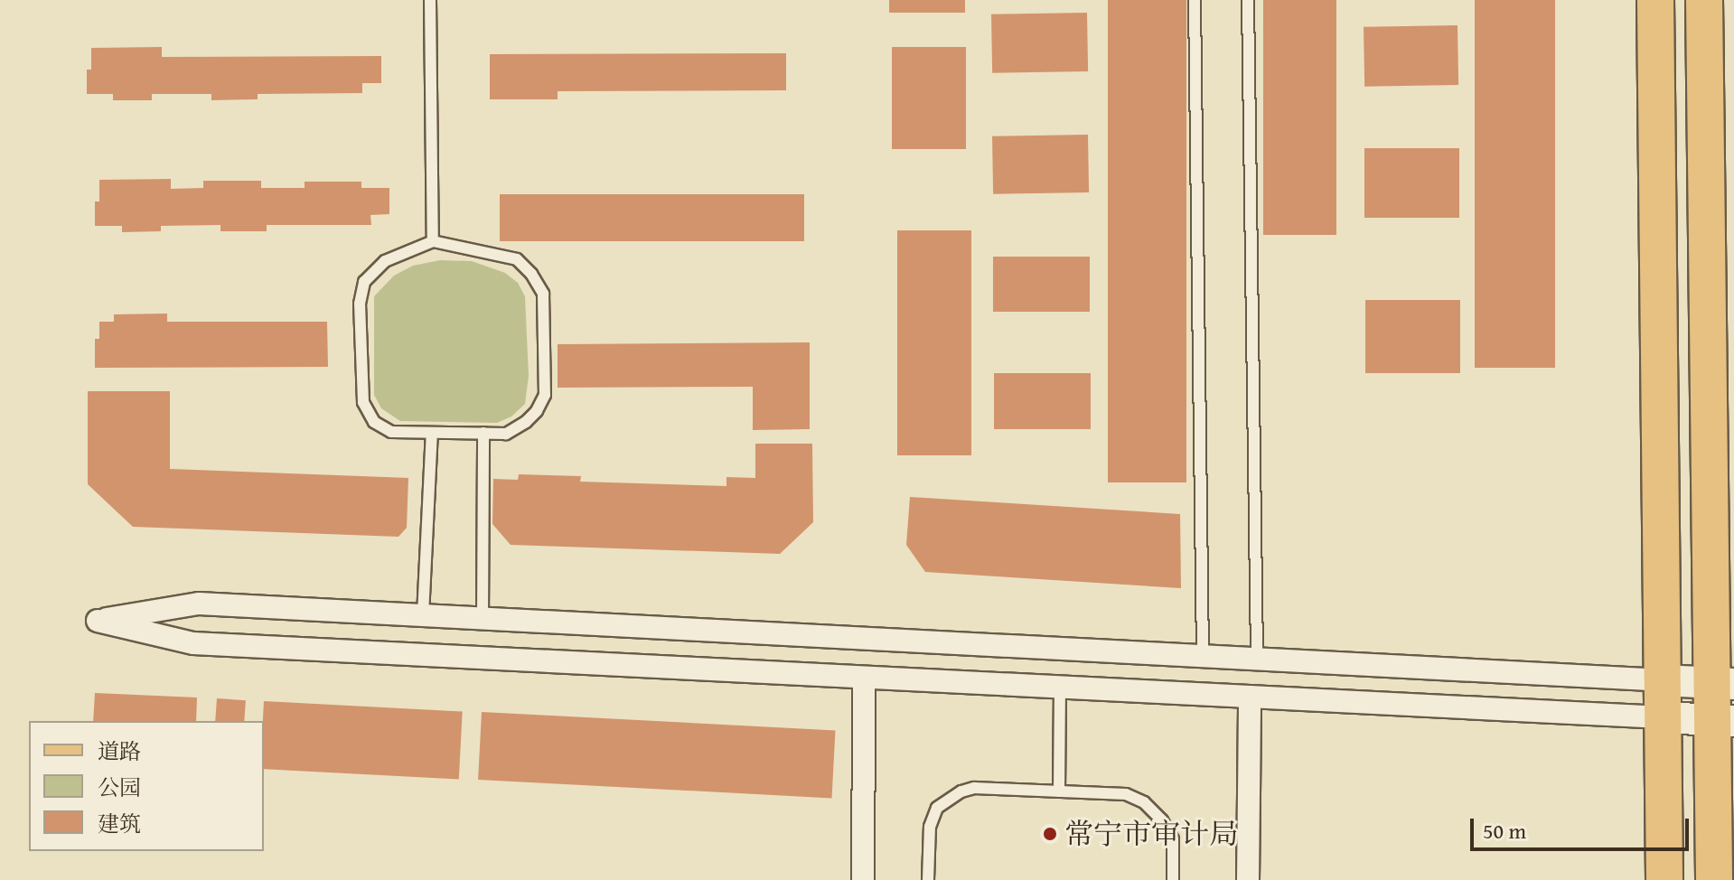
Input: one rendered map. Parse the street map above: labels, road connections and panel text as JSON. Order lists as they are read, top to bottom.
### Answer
{
  "places": ["常宁市审计局"],
  "legend": ["道路", "公园", "建筑"],
  "scale_bar": "50 m"
}
